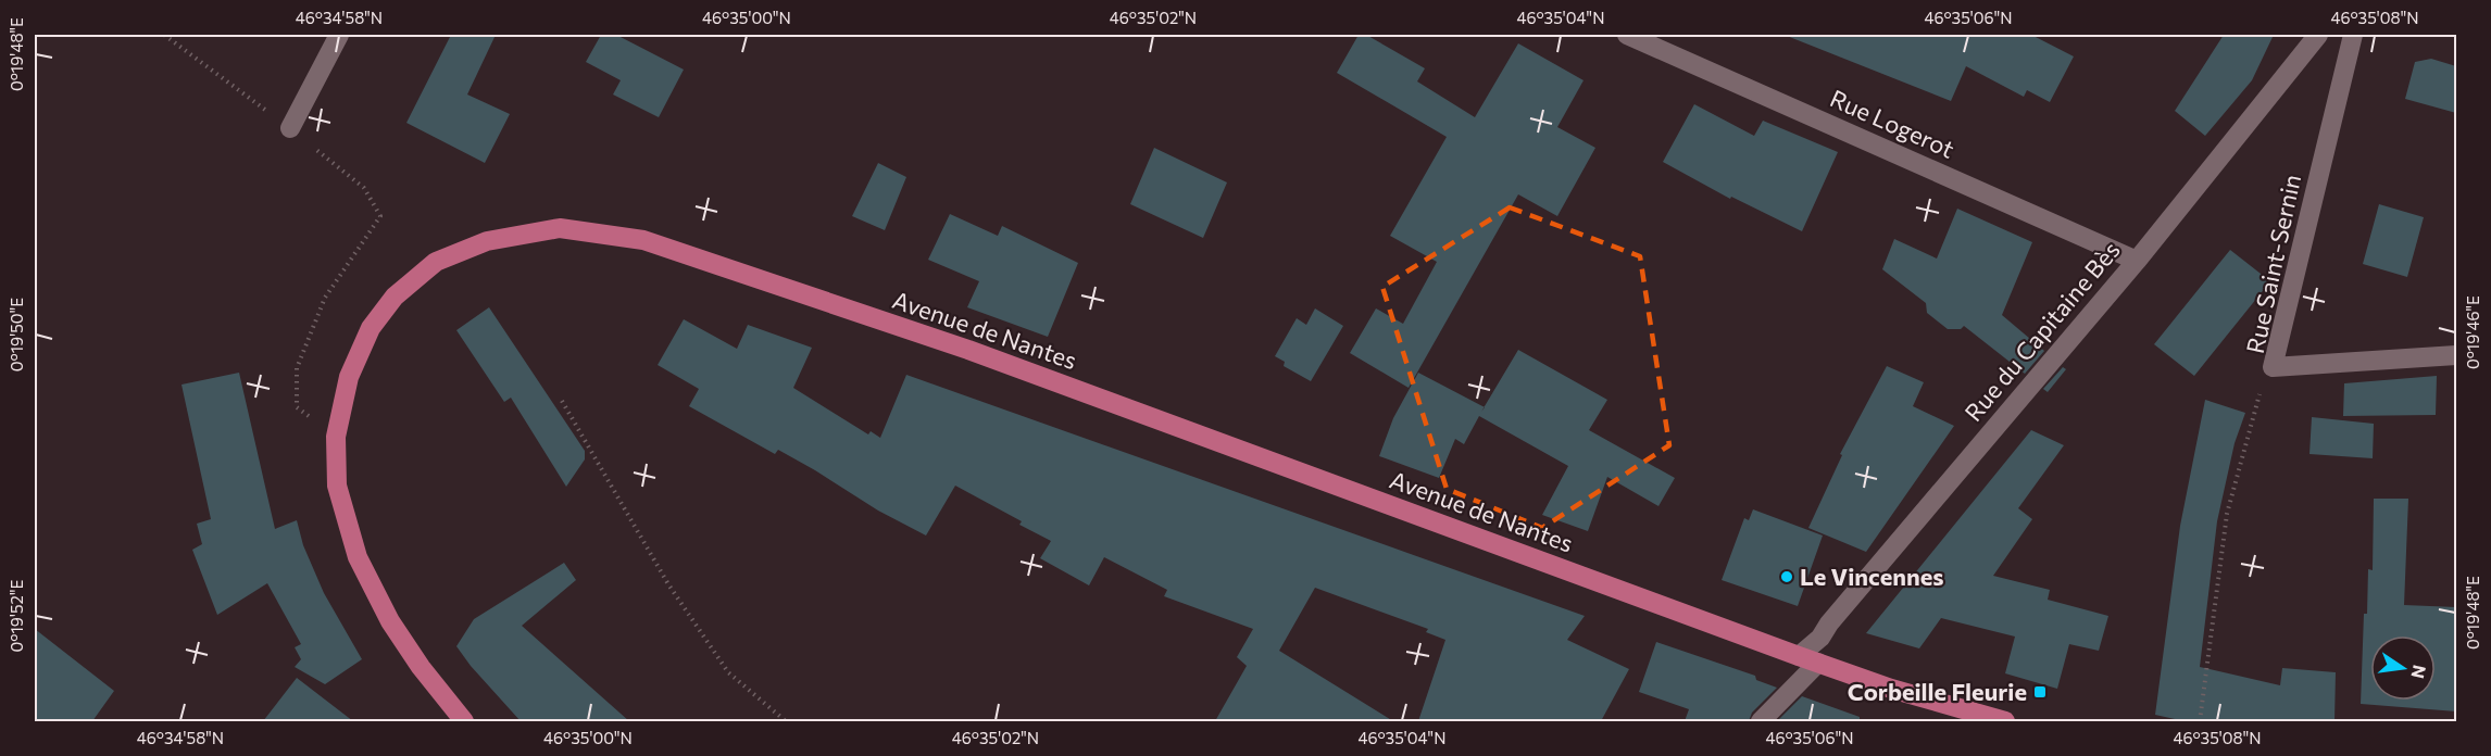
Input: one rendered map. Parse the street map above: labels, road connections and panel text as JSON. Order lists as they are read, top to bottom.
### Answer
{
  "streets": {
    "main road": ["Avenue de Nantes"],
    "street": ["Rue Logerot", "Rue Saint-Sernin", "Rue du Capitaine Bès"]
  },
  "crossings": [
    ["Rue Logerot", "Rue du Capitaine Bès"],
    ["Avenue de Nantes", "Rue du Capitaine Bès"]
  ],
  "places": {
    "other": ["Le Vincennes"],
    "transit": ["Corbeille Fleurie"]
  },
  "north": "right",
  "coordinates": [
    "46°34'58\"N",
    "46°35'00\"N",
    "46°35'02\"N",
    "46°35'04\"N",
    "46°35'06\"N",
    "46°35'08\"N",
    "0°19'48\"E",
    "0°19'46\"E",
    "0°19'50\"E",
    "0°19'52\"E"
  ]
}
